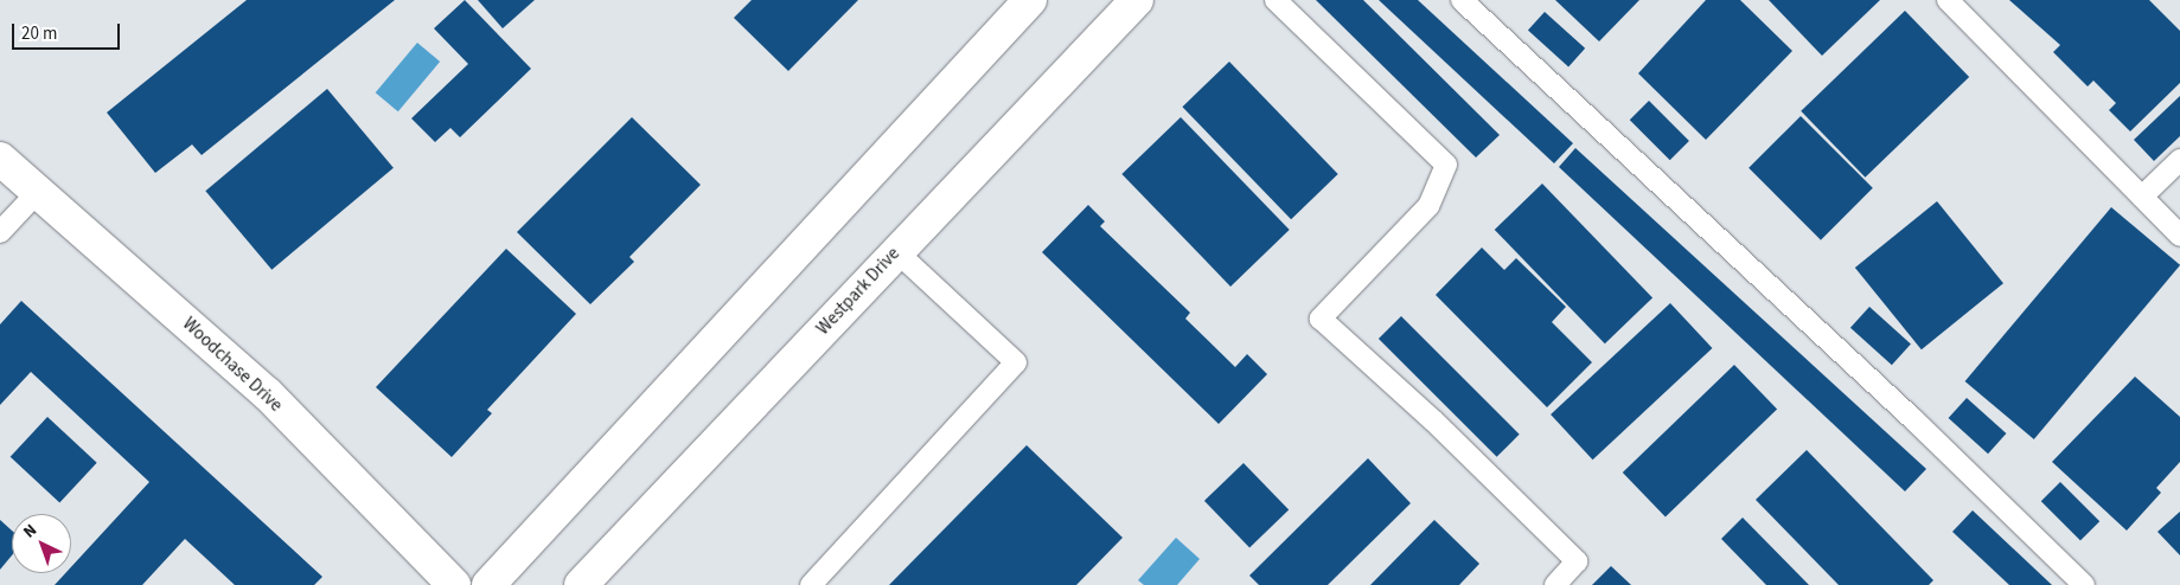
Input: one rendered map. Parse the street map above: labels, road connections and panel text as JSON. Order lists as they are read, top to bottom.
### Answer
{
  "streets": {
    "main road": ["Westpark Drive", "Woodchase Drive"]
  },
  "scale_bar": "20 m",
  "north": "top left"
}
